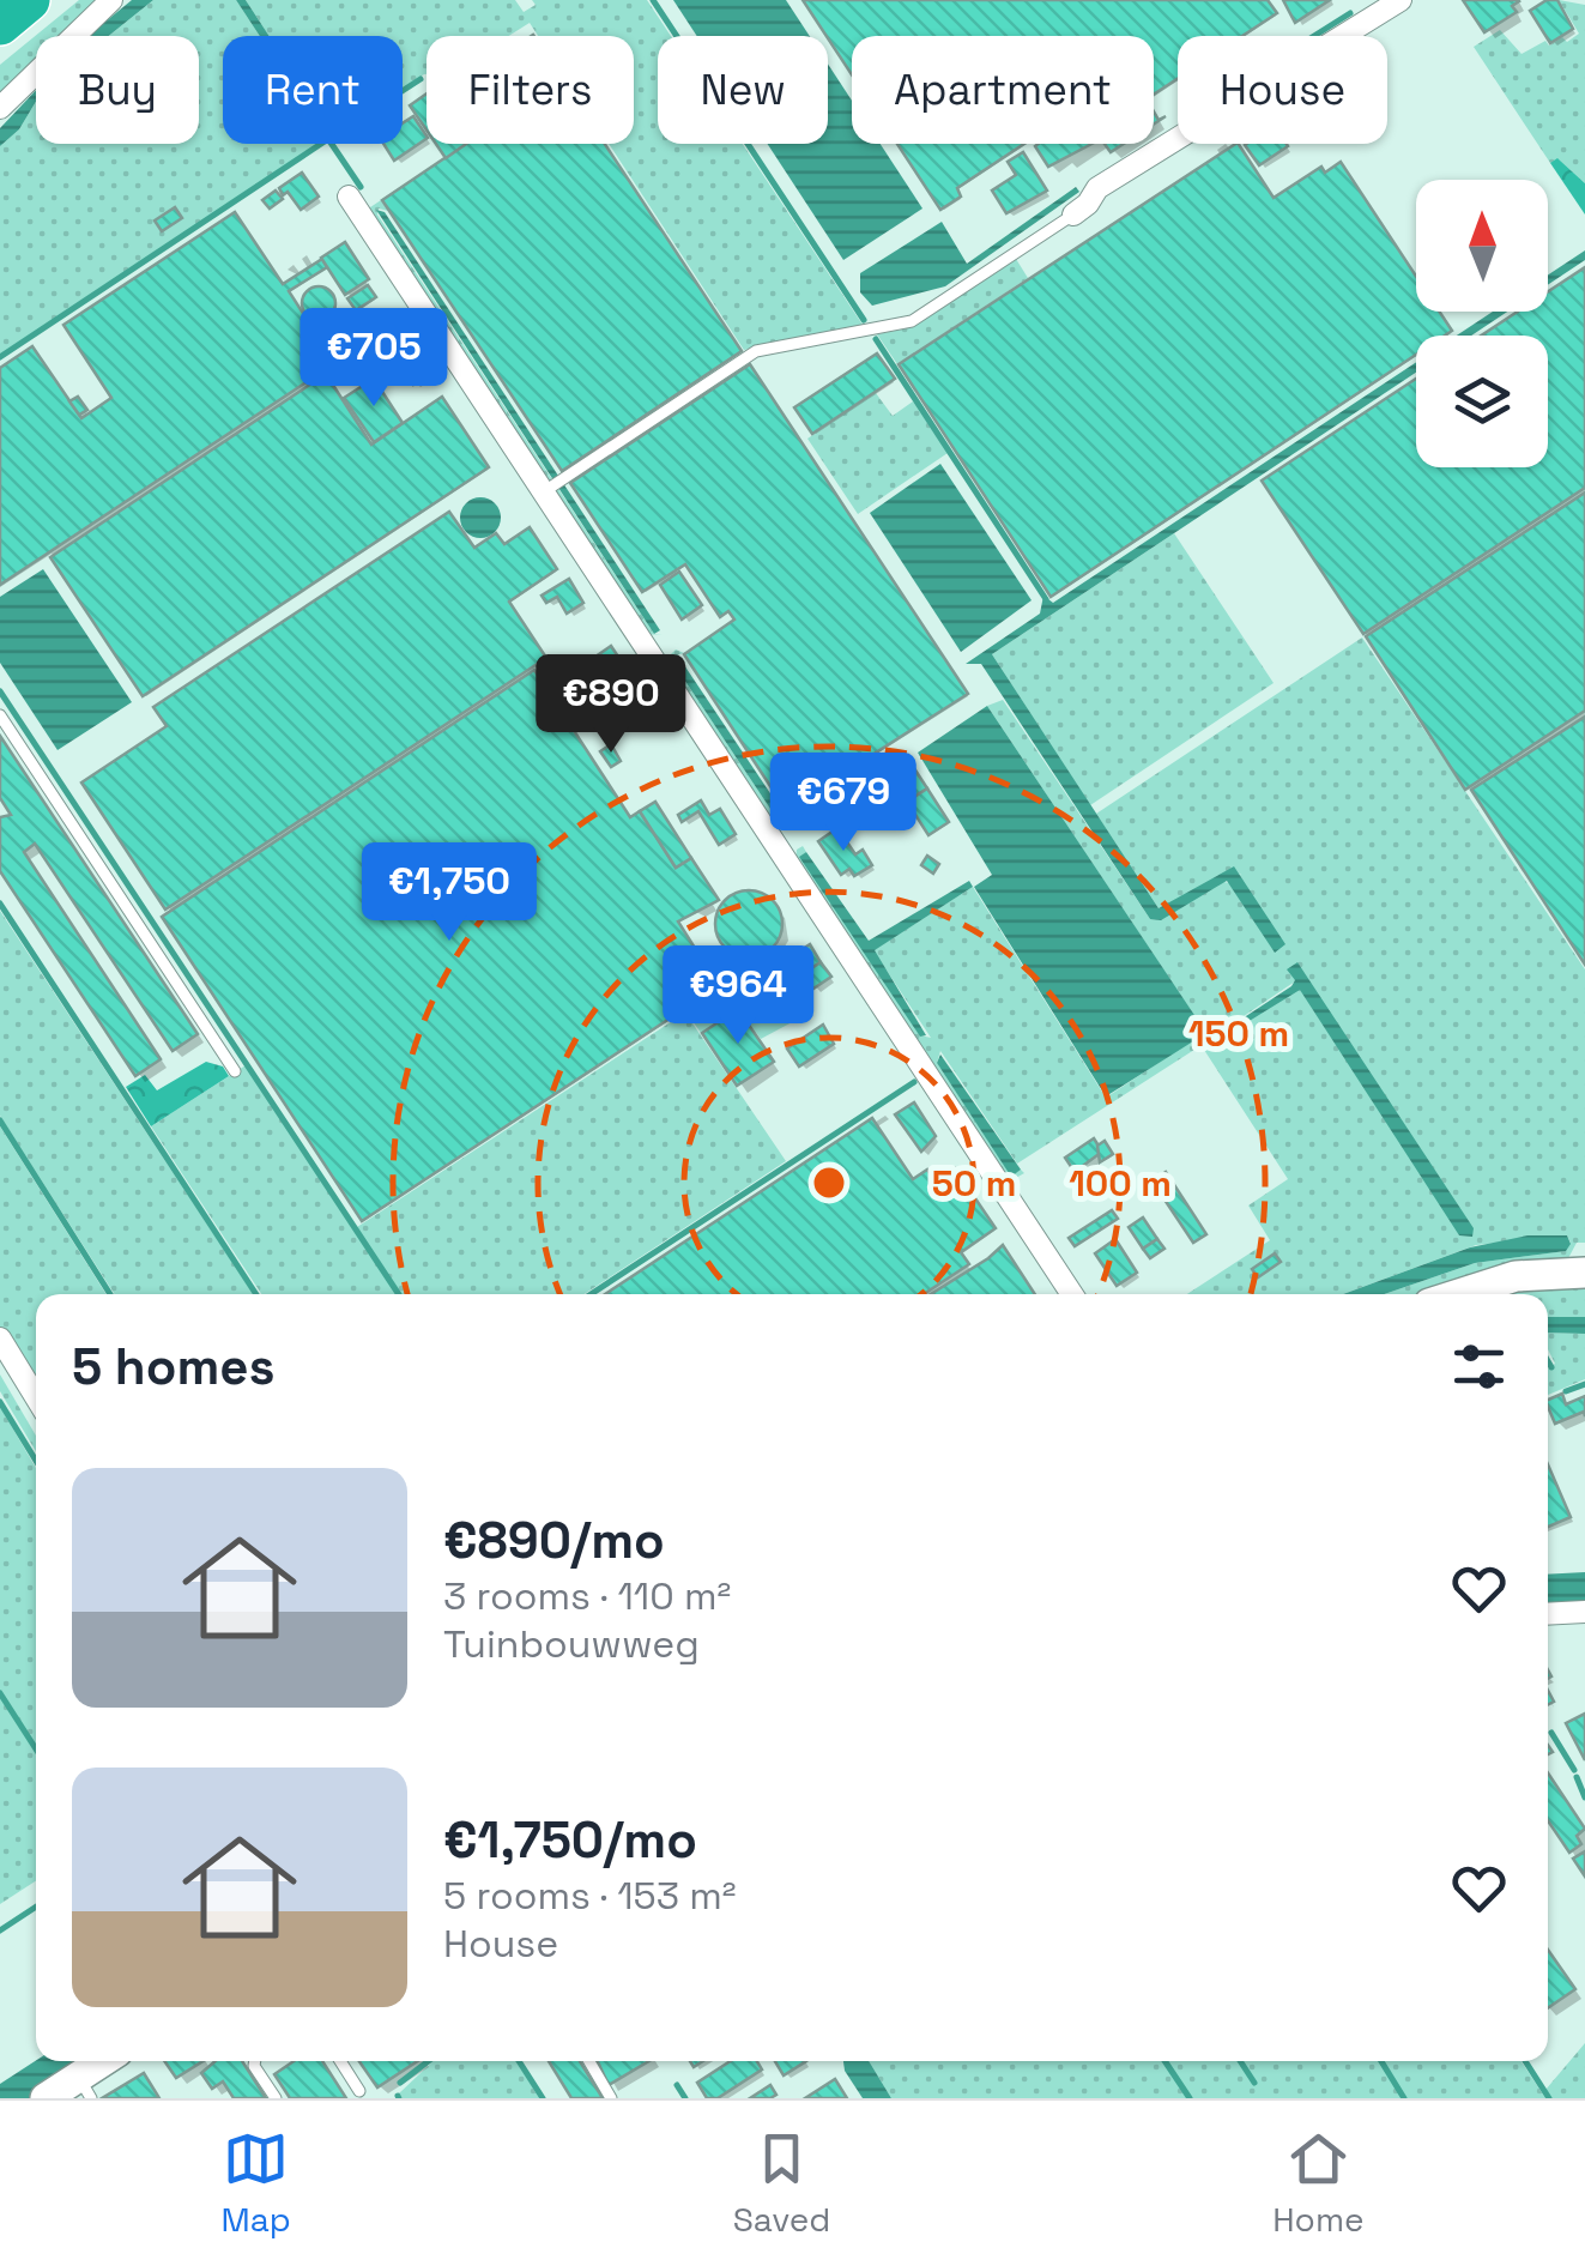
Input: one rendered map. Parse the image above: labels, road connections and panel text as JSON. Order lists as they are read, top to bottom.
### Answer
{
  "north": "top",
  "page": {
    "chip": [
      "Buy",
      "Rent",
      "Filters",
      "New",
      "Apartment",
      "House"
    ],
    "price": [
      "€705",
      "€890",
      "€679",
      "€1,750",
      "€964"
    ],
    "heading": "5 homes",
    "list": [
      {
        "name": "€890/mo",
        "note": "3 rooms · 110 m² · Tuinbouwweg"
      },
      {
        "name": "€1,750/mo",
        "note": "5 rooms · 153 m² · House"
      }
    ],
    "tabs": ["Map", "Saved", "Home"]
  },
  "rings": ["150 m", "50 m", "100 m"]
}
